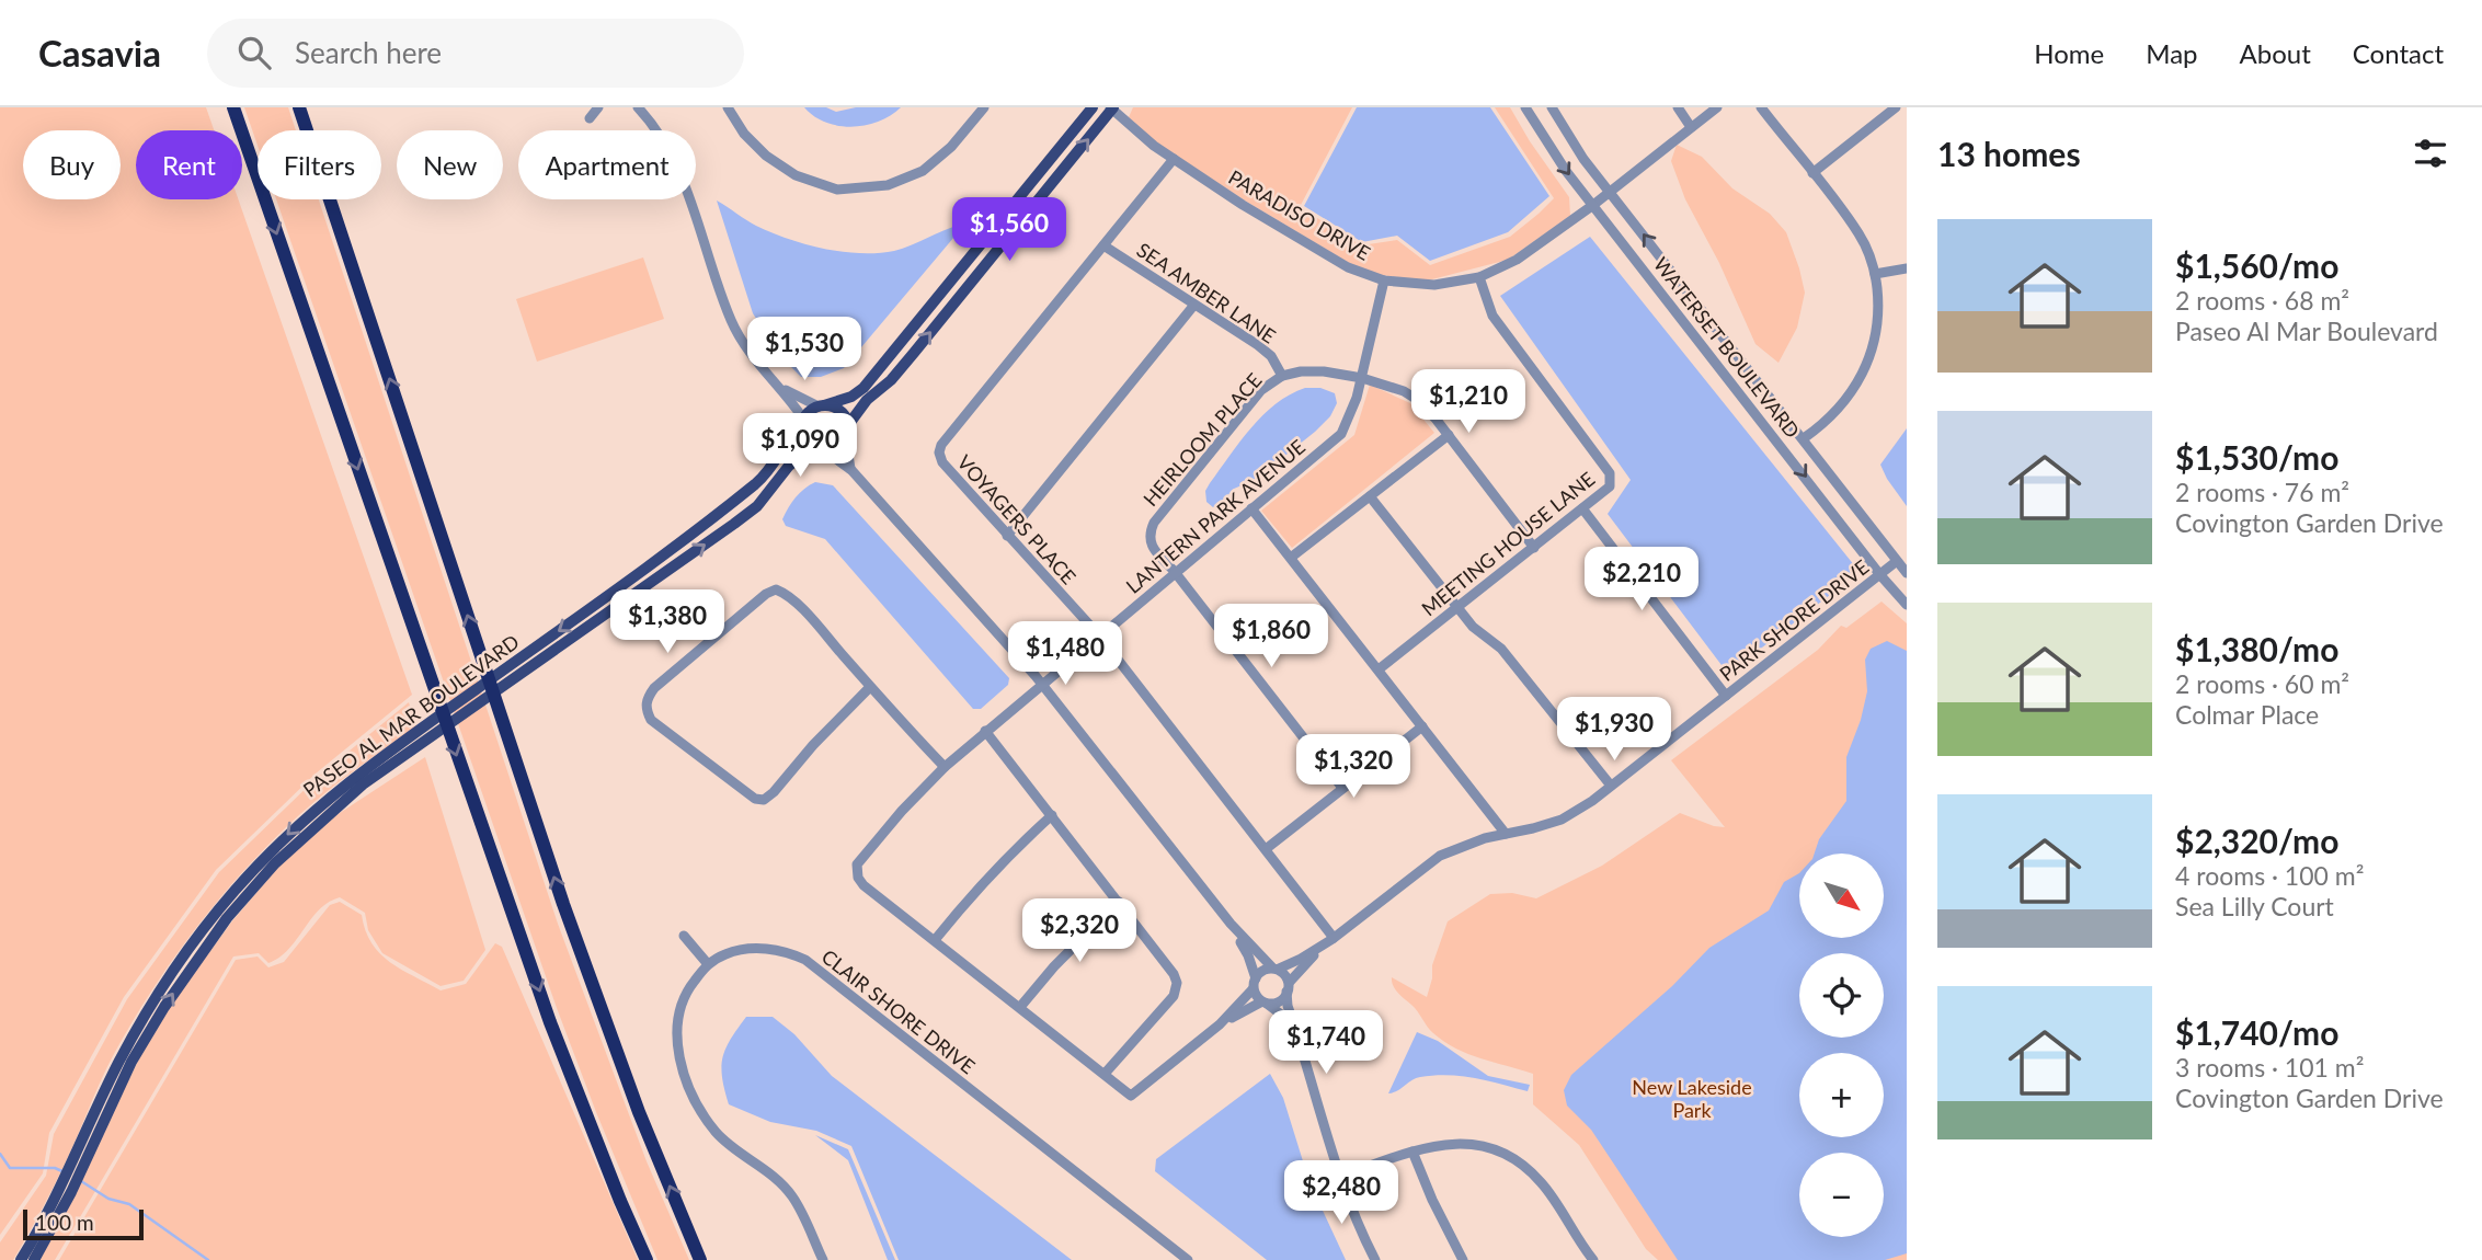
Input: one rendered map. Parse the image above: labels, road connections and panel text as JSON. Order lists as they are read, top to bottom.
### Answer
{
  "streets": {
    "main road": ["PASEO AL MAR BOULEVARD"],
    "street": [
      "PARADISO DRIVE",
      "SEA AMBER LANE",
      "WATERSET BOULEVARD",
      "HEIRLOOM PLACE",
      "LANTERN PARK AVENUE",
      "VOYAGERS PLACE",
      "MEETING HOUSE LANE",
      "PARK SHORE DRIVE",
      "CLAIR SHORE DRIVE"
    ]
  },
  "crossings": [
    ["PARADISO DRIVE", "WATERSET BOULEVARD"],
    ["PARADISO DRIVE", "LANTERN PARK AVENUE"],
    ["PARADISO DRIVE", "VOYAGERS PLACE"],
    ["PARADISO DRIVE", "MEETING HOUSE LANE"],
    ["SEA AMBER LANE", "HEIRLOOM PLACE"],
    ["SEA AMBER LANE", "VOYAGERS PLACE"],
    ["WATERSET BOULEVARD", "PARK SHORE DRIVE"],
    ["HEIRLOOM PLACE", "LANTERN PARK AVENUE"],
    ["HEIRLOOM PLACE", "MEETING HOUSE LANE"],
    ["LANTERN PARK AVENUE", "VOYAGERS PLACE"],
    ["VOYAGERS PLACE", "PARK SHORE DRIVE"]
  ],
  "parks": ["New Lakeside Park"],
  "scale_bar": "100 m",
  "north": "bottom right",
  "page": {
    "header": "Casavia",
    "search": "Search here",
    "nav": [
      "Home",
      "Map",
      "About",
      "Contact"
    ],
    "heading": "13 homes",
    "chip": [
      "Buy",
      "Rent",
      "Filters",
      "New",
      "Apartment"
    ],
    "price": [
      "$1,560",
      "$1,530",
      "$1,210",
      "$1,090",
      "$2,210",
      "$1,380",
      "$1,860",
      "$1,480",
      "$1,930",
      "$1,320",
      "$2,320",
      "$1,740",
      "$2,480"
    ],
    "list": [
      {
        "name": "$1,560/mo",
        "note": "2 rooms · 68 m² · Paseo Al Mar Boulevard"
      },
      {
        "name": "$1,530/mo",
        "note": "2 rooms · 76 m² · Covington Garden Drive"
      },
      {
        "name": "$1,380/mo",
        "note": "2 rooms · 60 m² · Colmar Place"
      },
      {
        "name": "$2,320/mo",
        "note": "4 rooms · 100 m² · Sea Lilly Court"
      },
      {
        "name": "$1,740/mo",
        "note": "3 rooms · 101 m² · Covington Garden Drive"
      }
    ],
    "map_buttons": ["+", "−"],
    "scale": "100 m"
  }
}
